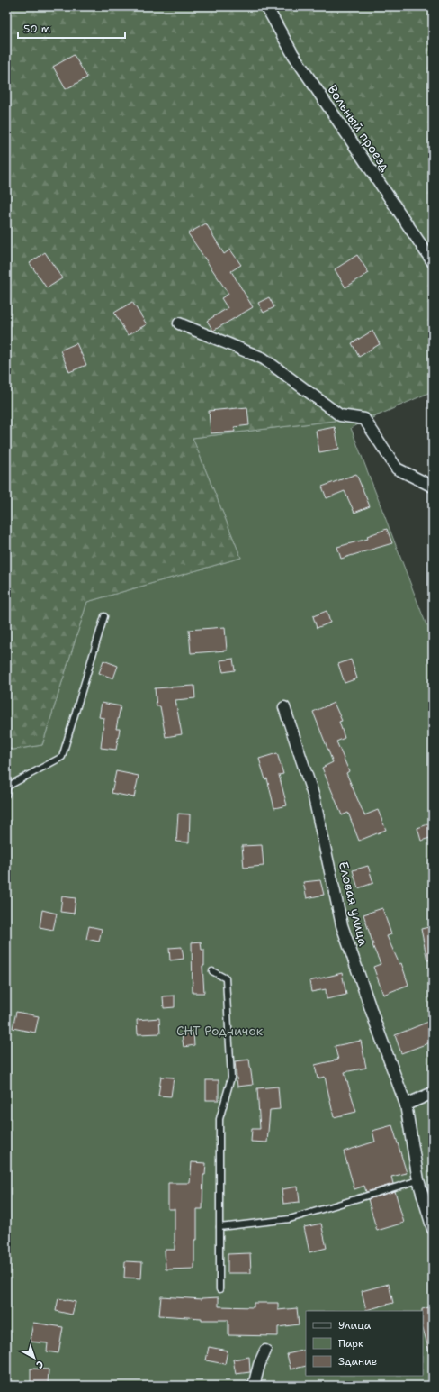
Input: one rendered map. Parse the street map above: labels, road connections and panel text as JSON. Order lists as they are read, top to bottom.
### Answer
{
  "streets": {
    "street": ["Вольный проезд", "Еловая улица"]
  },
  "parks": ["СНТ Родничок"],
  "legend": ["Улица", "Парк", "Здание"],
  "scale_bar": "50 m",
  "north": "bottom right"
}
